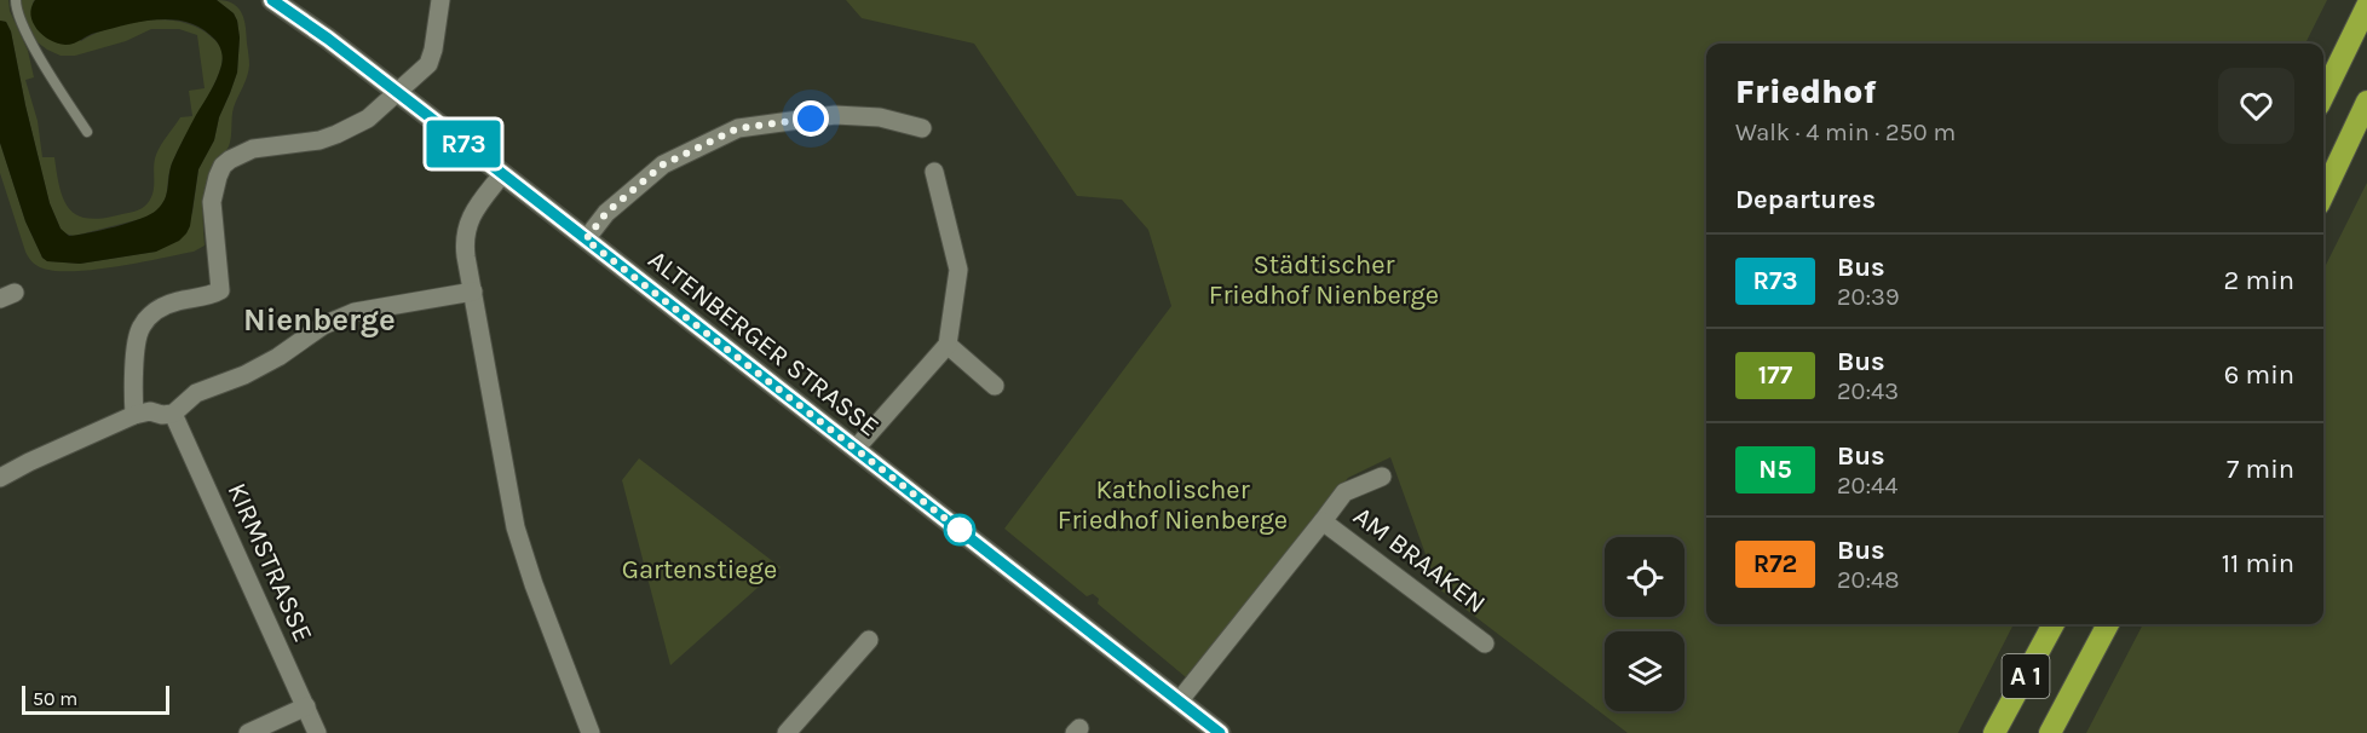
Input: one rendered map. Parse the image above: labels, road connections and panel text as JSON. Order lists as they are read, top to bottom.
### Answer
{
  "streets": {
    "highway": ["A 1"],
    "main road": ["ALTENBERGER STRASSE"],
    "street": ["AM BRAAKEN", "KIRMSTRASSE"]
  },
  "crossings": [
    ["ALTENBERGER STRASSE", "AM BRAAKEN"]
  ],
  "districts": ["Nienberge"],
  "parks": ["Städtischer Friedhof Nienberge", "Katholischer Friedhof Nienberge", "Gartenstiege"],
  "lines": ["bus line R73"],
  "scale_bar": "50 m",
  "page": {
    "on_map": "R73",
    "heading": [
      ["Friedhof", "Walk · 4 min · 250 m"],
      "Departures"
    ],
    "list": [
      {
        "mark": "R73",
        "name": "Bus",
        "note": "20:39",
        "value": "2 min"
      },
      {
        "mark": "177",
        "name": "Bus",
        "note": "20:43",
        "value": "6 min"
      },
      {
        "mark": "N5",
        "name": "Bus",
        "note": "20:44",
        "value": "7 min"
      },
      {
        "mark": "R72",
        "name": "Bus",
        "note": "20:48",
        "value": "11 min"
      }
    ],
    "scale": "50 m"
  }
}
